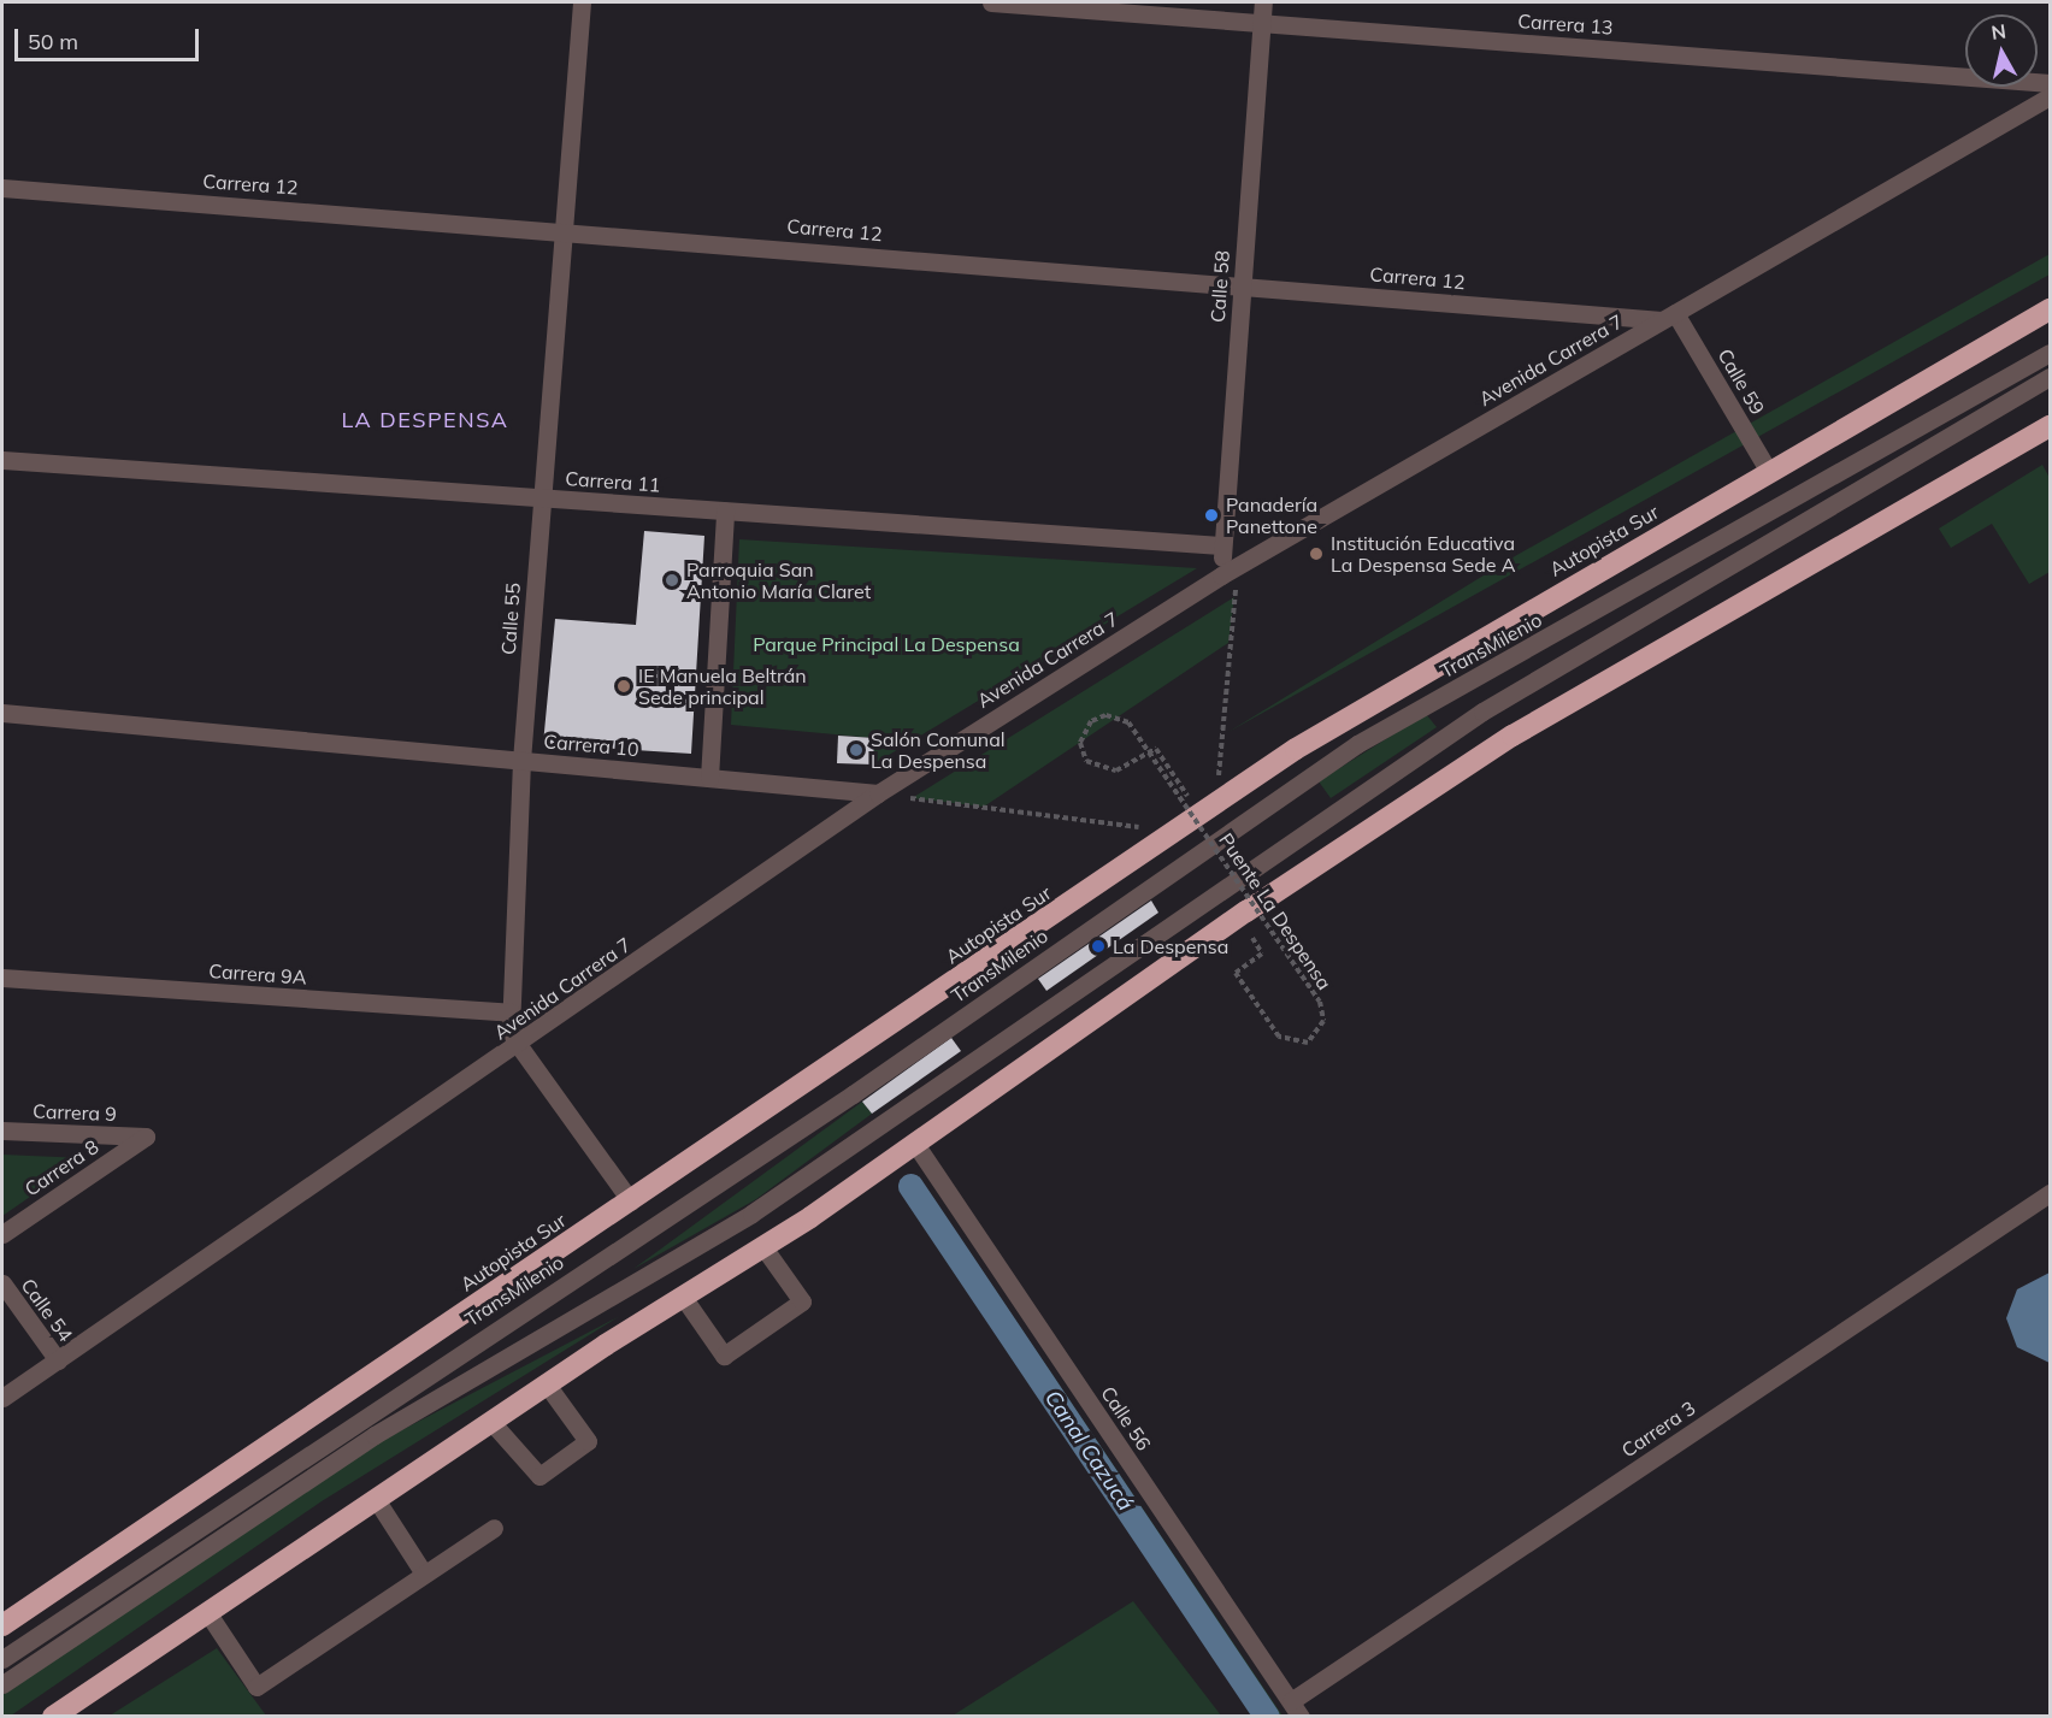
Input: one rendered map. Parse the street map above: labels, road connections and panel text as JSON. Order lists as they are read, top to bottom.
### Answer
{
  "streets": {
    "highway": ["Autopista Sur"],
    "street": [
      "Carrera 13",
      "Carrera 12",
      "Calle 58",
      "Avenida Carrera 7",
      "Calle 59",
      "Carrera 11",
      "Calle 55",
      "TransMilenio",
      "Carrera 10",
      "Carrera 9A",
      "Carrera 9",
      "Carrera 8",
      "Calle 54",
      "Calle 56",
      "Carrera 3"
    ],
    "path": ["Puente La Despensa"]
  },
  "crossings": [
    ["Carrera 13", "Calle 58"],
    ["Carrera 12", "Calle 58"],
    ["Carrera 12", "Avenida Carrera 7"],
    ["Carrera 12", "Calle 59"],
    ["Carrera 12", "Calle 55"],
    ["Calle 58", "Avenida Carrera 7"],
    ["Calle 58", "Carrera 11"],
    ["Avenida Carrera 7", "Calle 59"],
    ["Avenida Carrera 7", "Calle 55"],
    ["Avenida Carrera 7", "Carrera 10"],
    ["Avenida Carrera 7", "Calle 54"],
    ["Calle 59", "Autopista Sur"],
    ["Carrera 11", "Calle 55"],
    ["Autopista Sur", "Calle 55"],
    ["Autopista Sur", "Puente La Despensa"],
    ["Calle 55", "Carrera 10"],
    ["Calle 55", "Carrera 9A"],
    ["Carrera 9", "Carrera 8"],
    ["Calle 56", "Carrera 3"]
  ],
  "districts": ["LA DESPENSA"],
  "water": ["Canal Cazucá"],
  "parks": ["Parque Principal La Despensa"],
  "places": [
    "Panadería Panettone",
    "Institución Educativa La Despensa Sede A",
    "Parroquia San Antonio María Claret",
    "IE Manuela Beltrán Sede principal",
    "Salón Comunal La Despensa",
    "La Despensa"
  ],
  "scale_bar": "50 m",
  "north": "top"
}
